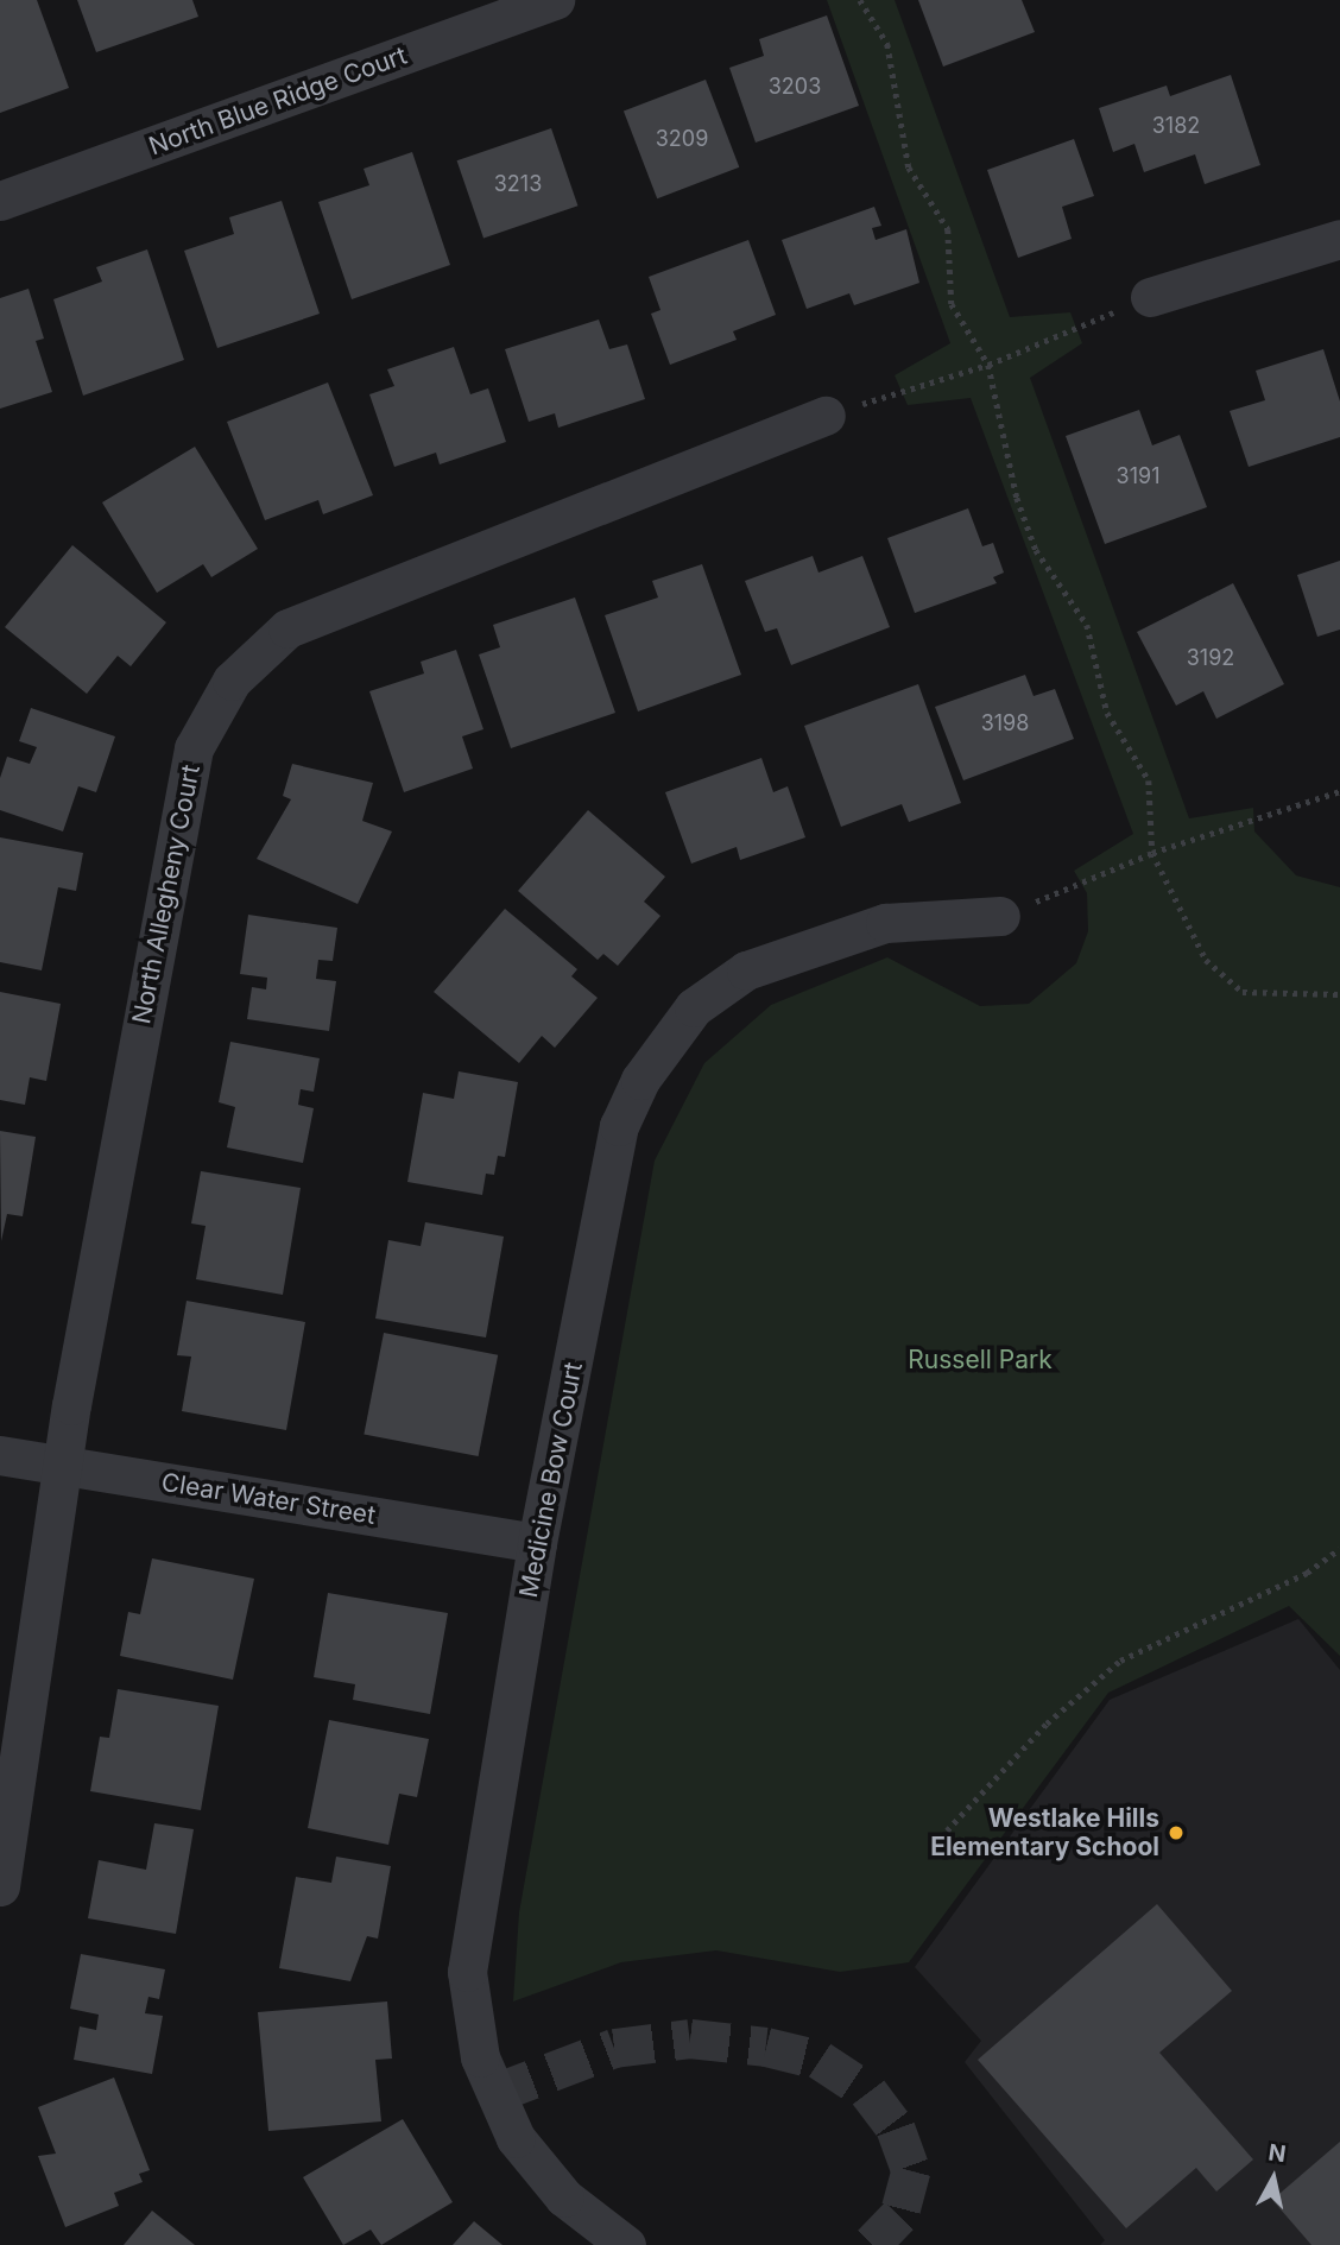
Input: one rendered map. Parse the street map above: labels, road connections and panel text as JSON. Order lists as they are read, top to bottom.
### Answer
{
  "streets": {
    "street": [
      "North Blue Ridge Court",
      "North Allegheny Court",
      "Medicine Bow Court",
      "Clear Water Street"
    ]
  },
  "crossings": [
    ["North Allegheny Court", "Clear Water Street"],
    ["Medicine Bow Court", "Clear Water Street"]
  ],
  "parks": ["Russell Park"],
  "places": ["Westlake Hills Elementary School"],
  "house_numbers": [
    "3203",
    "3182",
    "3209",
    "3213",
    "3191",
    "3192",
    "3198"
  ],
  "north": "top"
}
